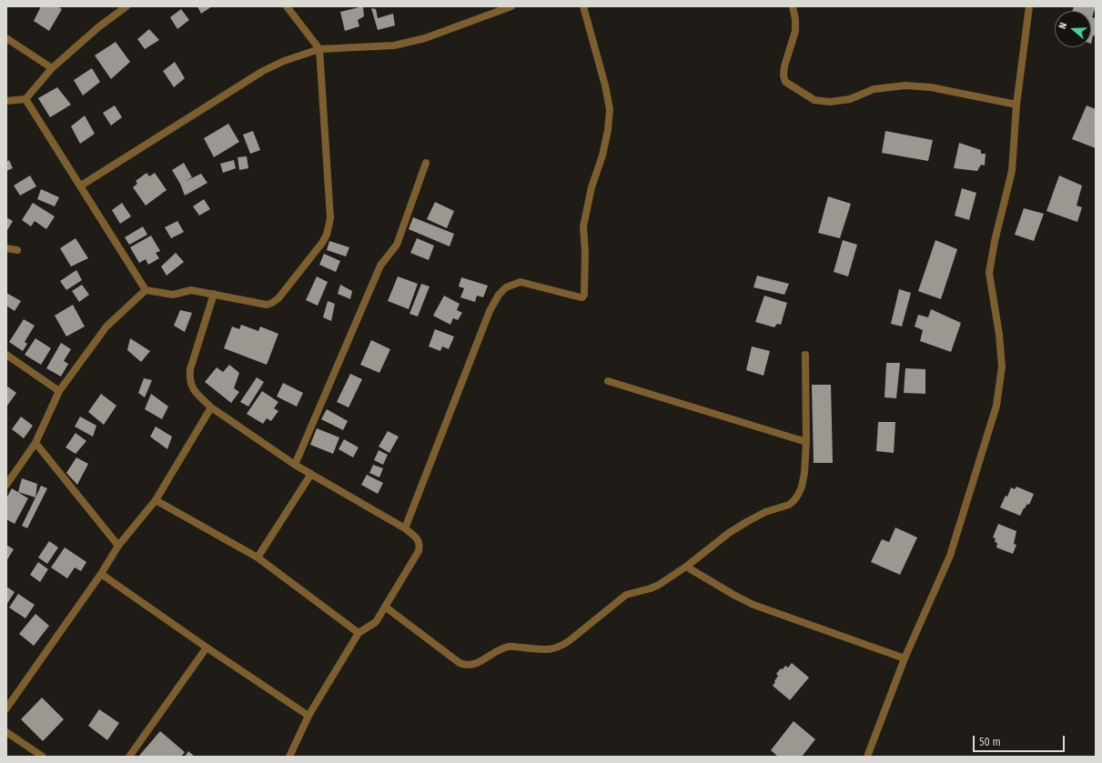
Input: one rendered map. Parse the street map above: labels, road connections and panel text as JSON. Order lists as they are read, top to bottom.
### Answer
{
  "scale_bar": "50 m",
  "north": "left"
}
